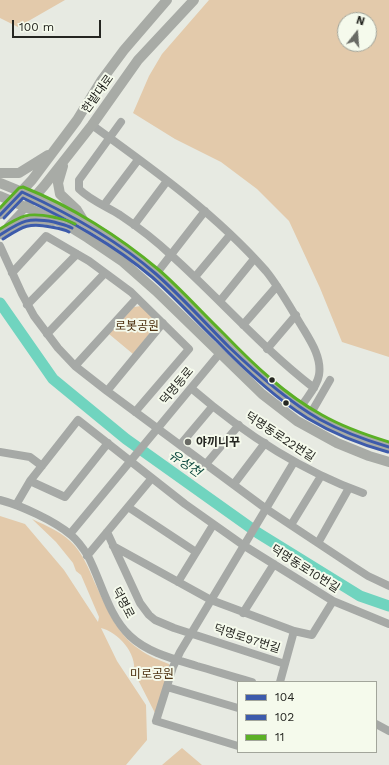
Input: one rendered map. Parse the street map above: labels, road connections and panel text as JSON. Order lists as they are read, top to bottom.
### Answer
{
  "streets": {
    "main road": ["한밭대로"],
    "street": [
      "덕명동로",
      "덕명동로22번길",
      "덕명동로10번길",
      "덕명로",
      "덕명로97번길"
    ]
  },
  "crossings": [
    ["덕명동로", "덕명동로22번길"],
    ["덕명동로", "덕명동로10번길"],
    ["덕명동로10번길", "덕명로97번길"],
    ["덕명로", "덕명로97번길"]
  ],
  "water": ["유성천"],
  "parks": ["로봇공원", "미로공원"],
  "places": ["야끼니꾸"],
  "lines": ["transit line 11", "transit line 104", "transit line 102"],
  "legend": ["104", "102", "11"],
  "scale_bar": "100 m",
  "north": "top"
}
